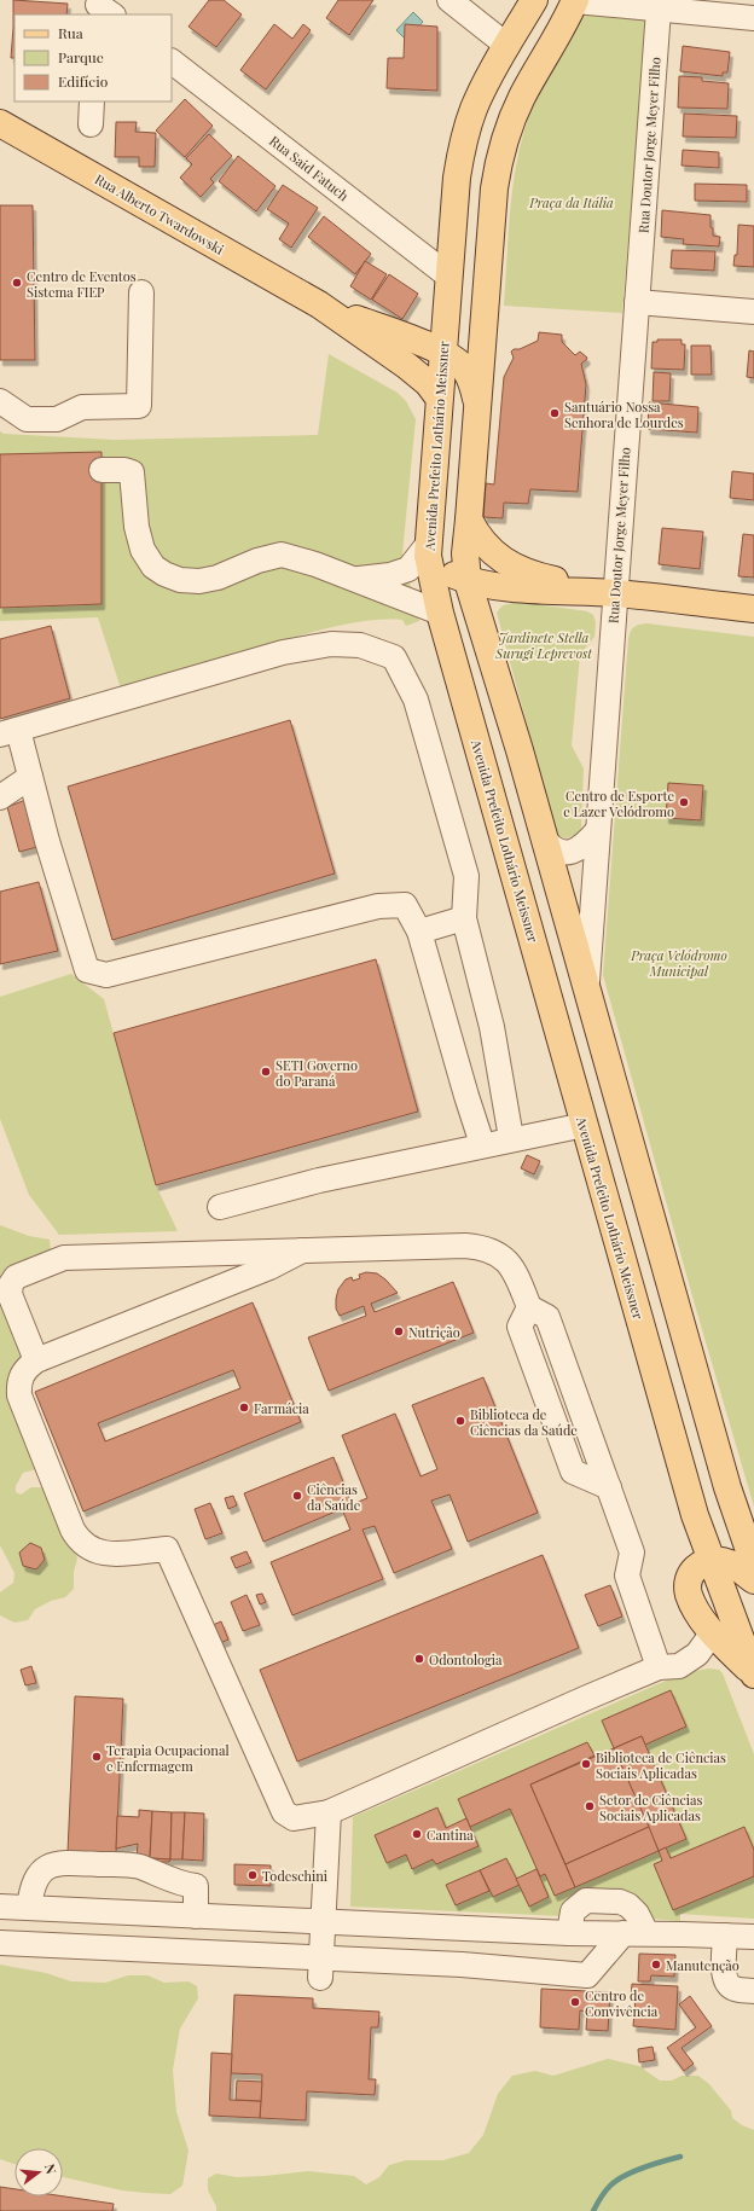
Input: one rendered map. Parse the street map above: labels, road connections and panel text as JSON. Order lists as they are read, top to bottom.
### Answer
{
  "streets": {
    "main road": ["Rua Alberto Twardowski", "Avenida Prefeito Lothário Meissner"],
    "street": ["Rua Doutor Jorge Meyer Filho", "Rua Said Fatuch"]
  },
  "crossings": [
    ["Rua Said Fatuch", "Avenida Prefeito Lothário Meissner"],
    ["Rua Alberto Twardowski", "Avenida Prefeito Lothário Meissner"]
  ],
  "parks": ["Praça da Itália", "Jardinete Stella Surugi Leprevost", "Praça Velódromo Municipal"],
  "places": [
    "Centro de Eventos Sistema FIEP",
    "Santuário Nossa Senhora de Lourdes",
    "Centro de Esporte e Lazer Velódromo",
    "SETI Governo do Paraná",
    "Nutrição",
    "Farmácia",
    "Biblioteca de Ciências da Saúde",
    "Ciências da Saúde",
    "Odontologia",
    "Terapia Ocupacional e Enfermagem",
    "Biblioteca de Ciências Sociais Aplicadas",
    "Setor de Ciências Sociais Aplicadas",
    "Cantina",
    "Todeschini",
    "Manutenção",
    "Centro de Convivência"
  ],
  "legend": ["Rua", "Parque", "Edifício"],
  "north": "right"
}
